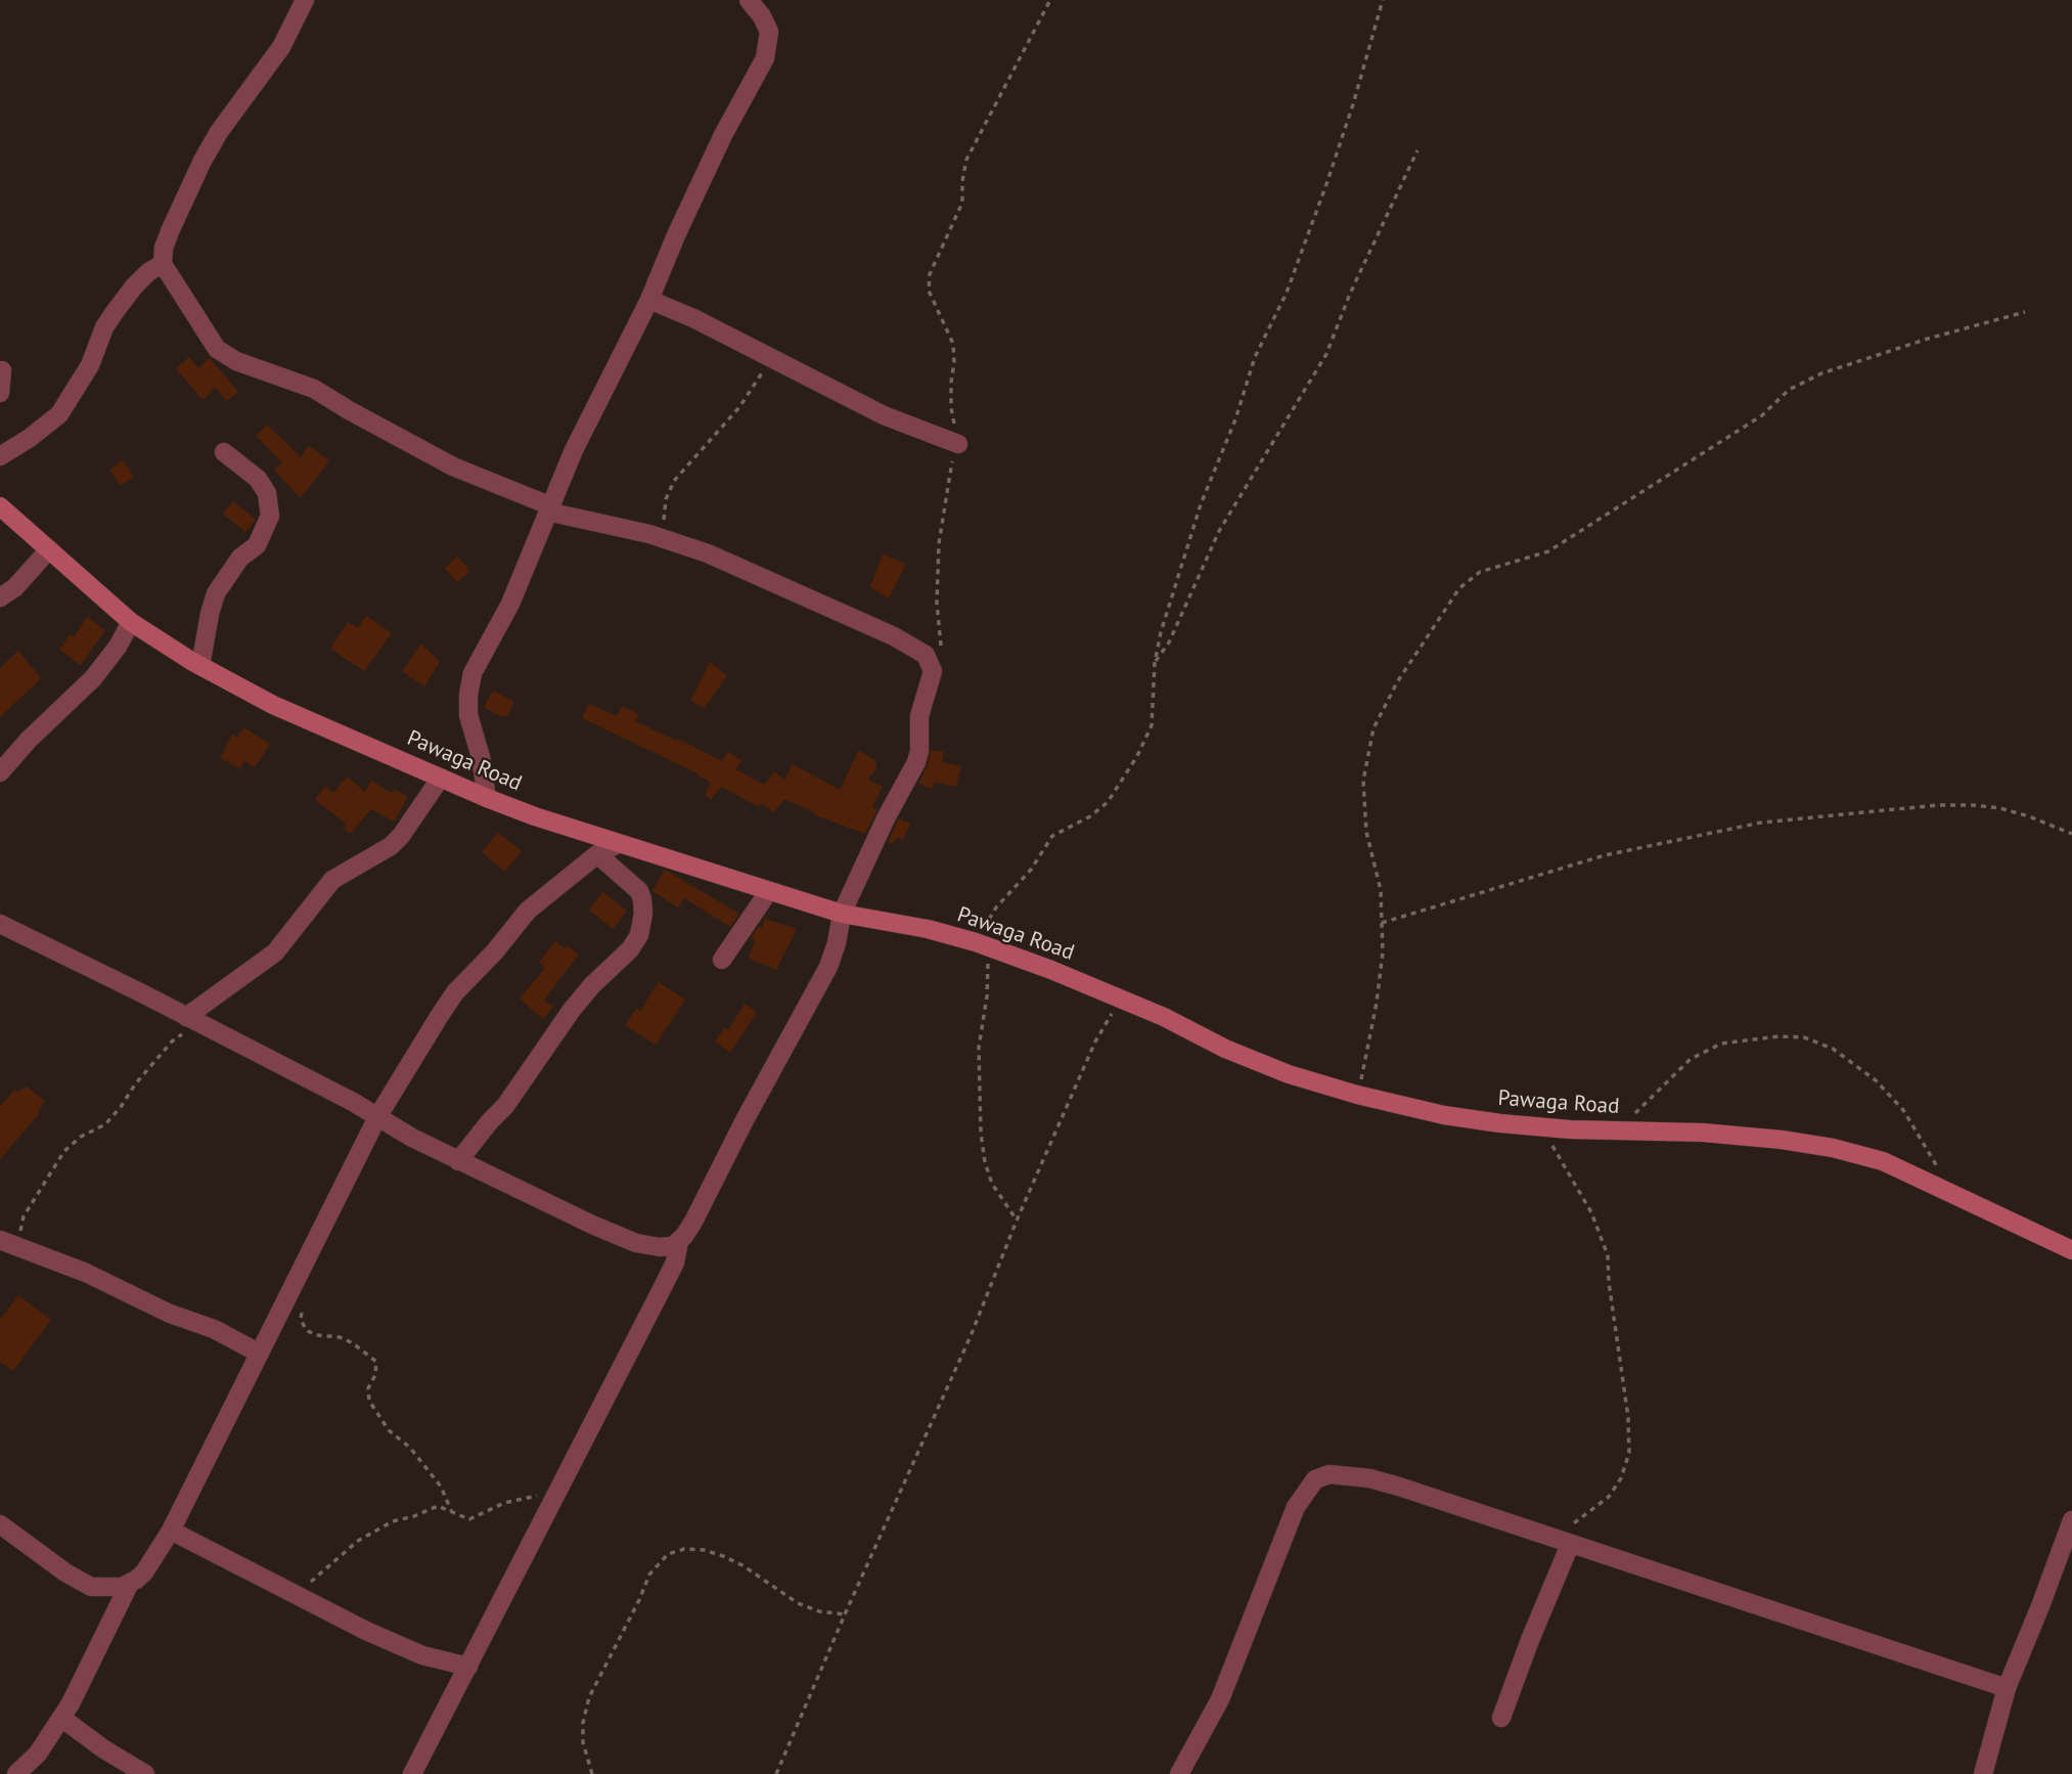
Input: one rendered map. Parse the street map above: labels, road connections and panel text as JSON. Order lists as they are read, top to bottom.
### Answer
{
  "streets": {
    "main road": ["Pawaga Road"]
  }
}
